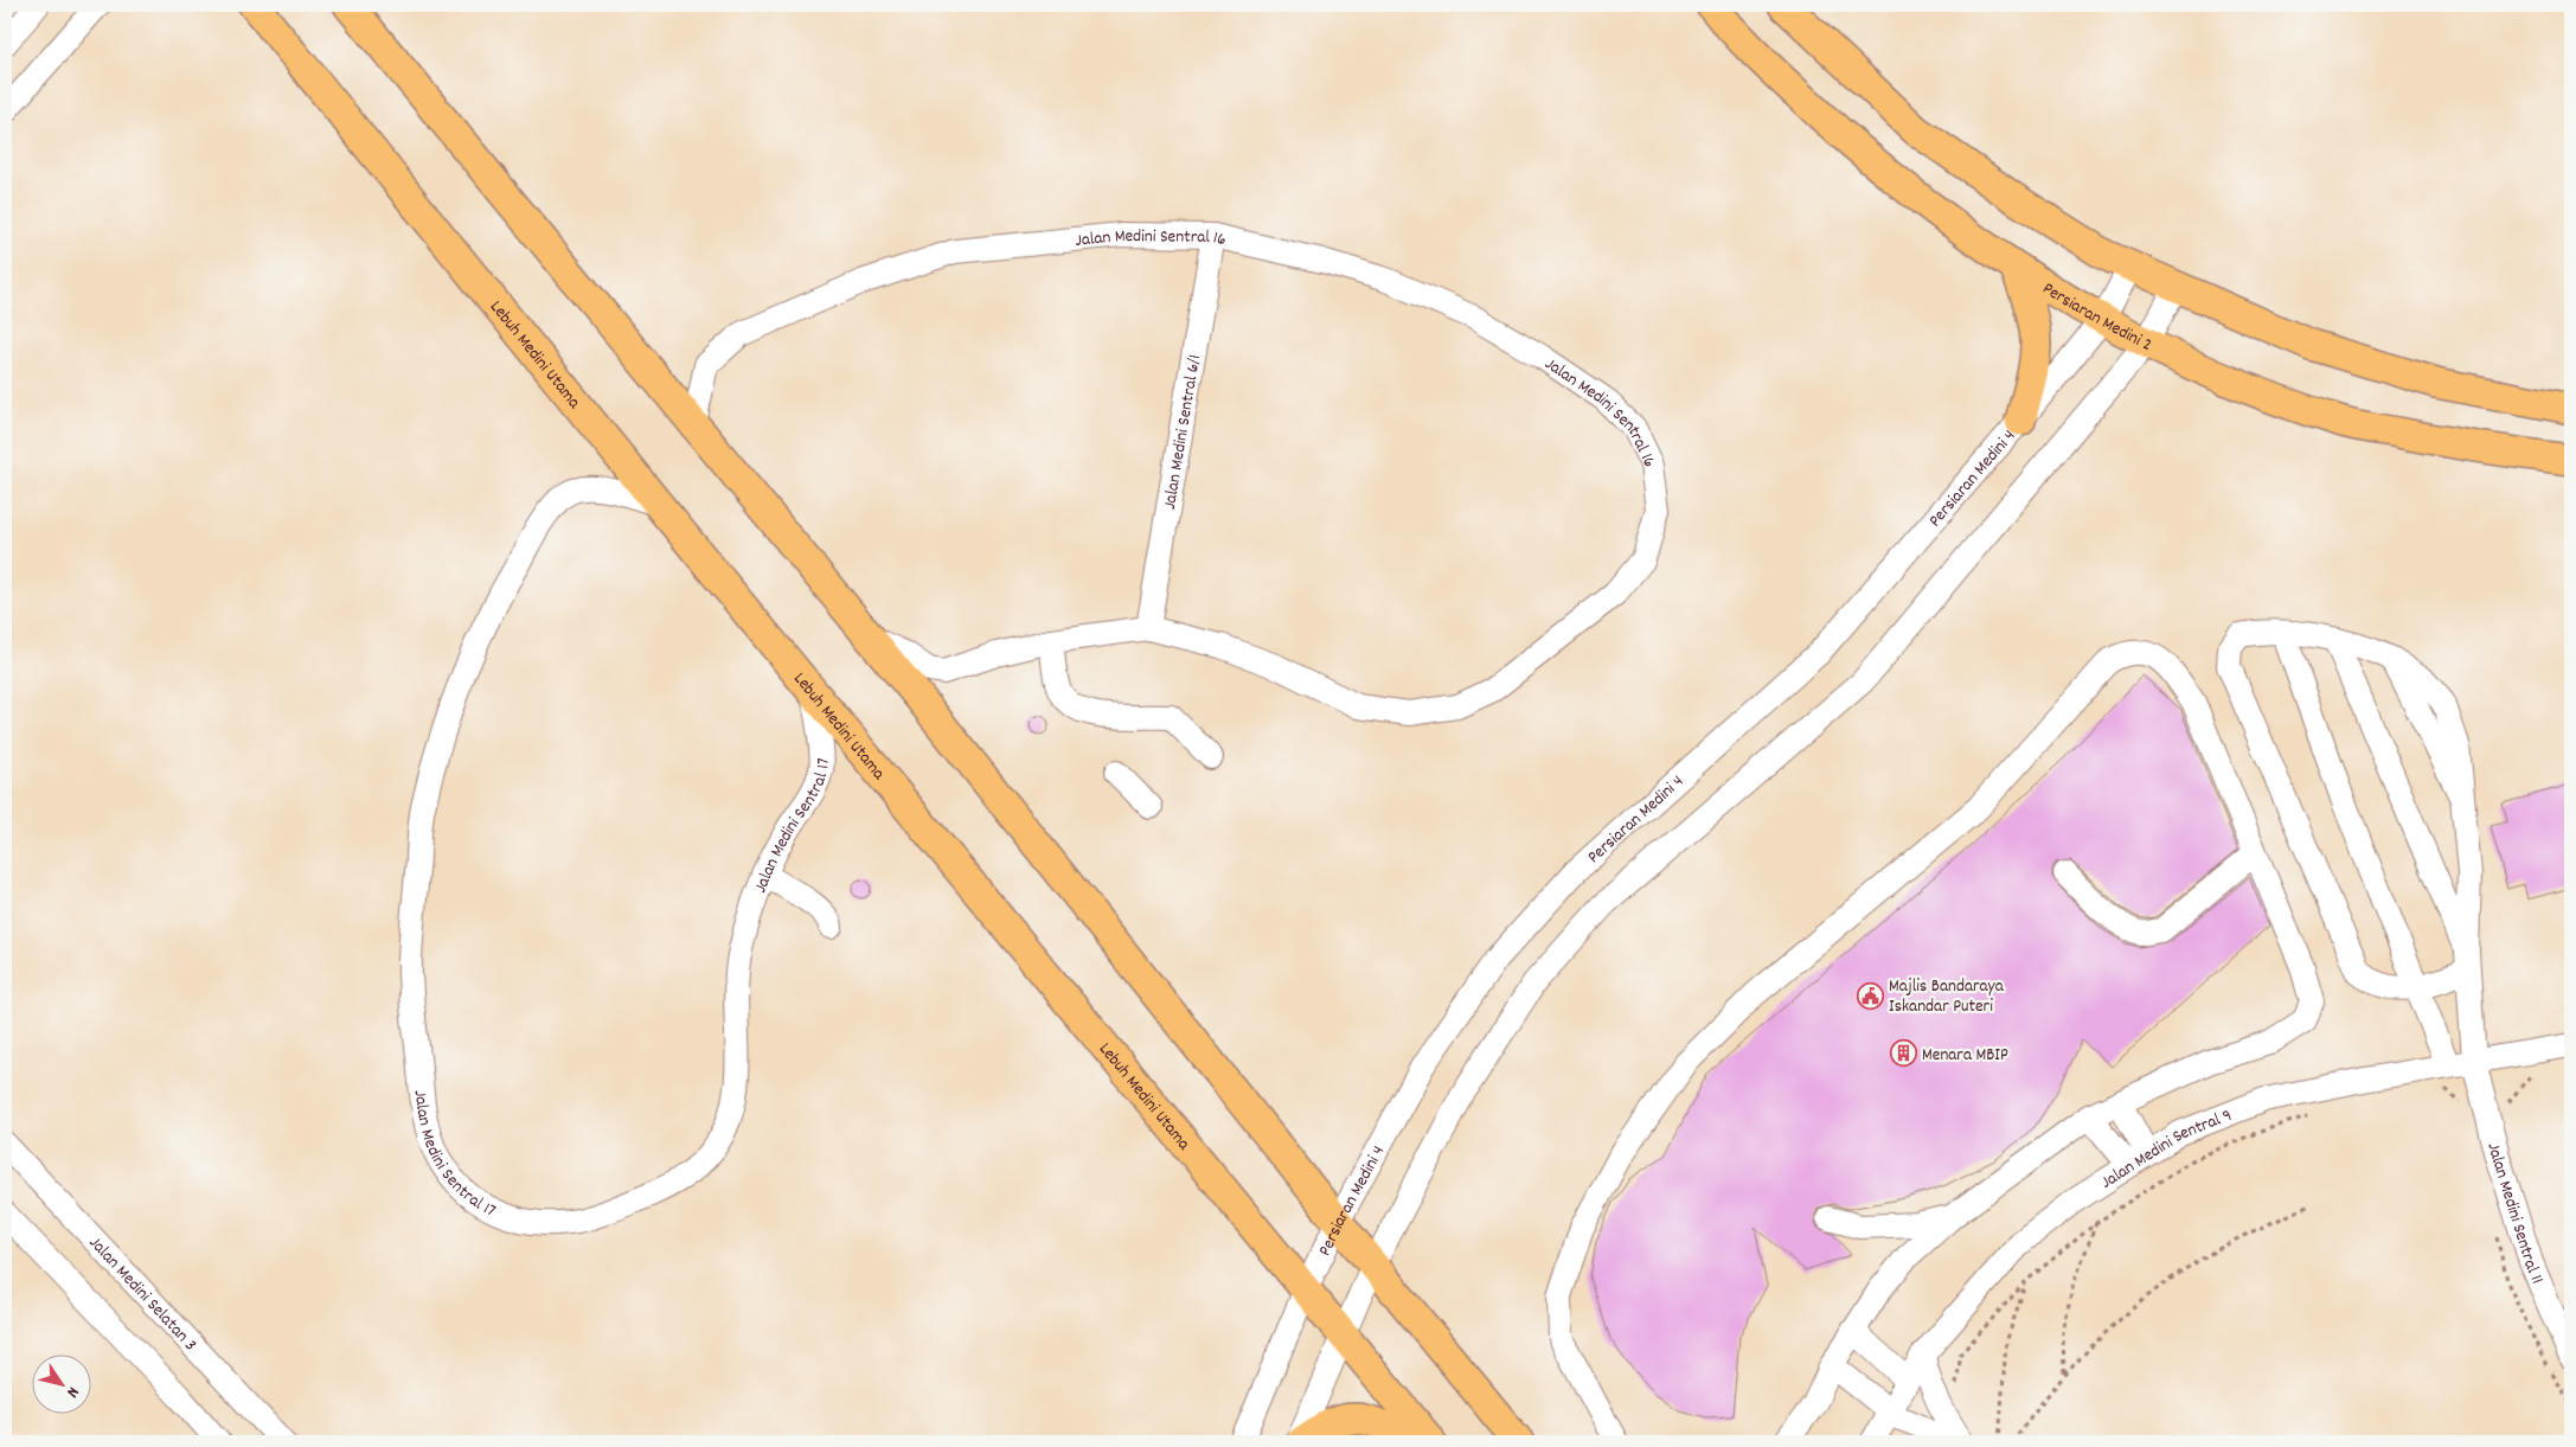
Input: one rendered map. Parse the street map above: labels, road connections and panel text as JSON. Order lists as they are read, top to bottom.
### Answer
{
  "streets": {
    "main road": ["Persiaran Medini 2", "Lebuh Medini Utama"],
    "street": [
      "Jalan Medini Sentral 16",
      "Jalan Medini Sentral 6/1",
      "Persiaran Medini 4",
      "Jalan Medini Sentral 17",
      "Jalan Medini Sentral 9",
      "Jalan Medini Sentral 11",
      "Jalan Medini Selatan 3"
    ]
  },
  "crossings": [
    ["Jalan Medini Sentral 16", "Jalan Medini Sentral 6/1"],
    ["Persiaran Medini 2", "Persiaran Medini 4"],
    ["Lebuh Medini Utama", "Persiaran Medini 4"],
    ["Lebuh Medini Utama", "Jalan Medini Sentral 17"],
    ["Jalan Medini Sentral 9", "Jalan Medini Sentral 11"]
  ],
  "places": {
    "public building": ["Majlis Bandaraya Iskandar Puteri"],
    "building": ["Menara MBIP"]
  },
  "north": "bottom right"
}
